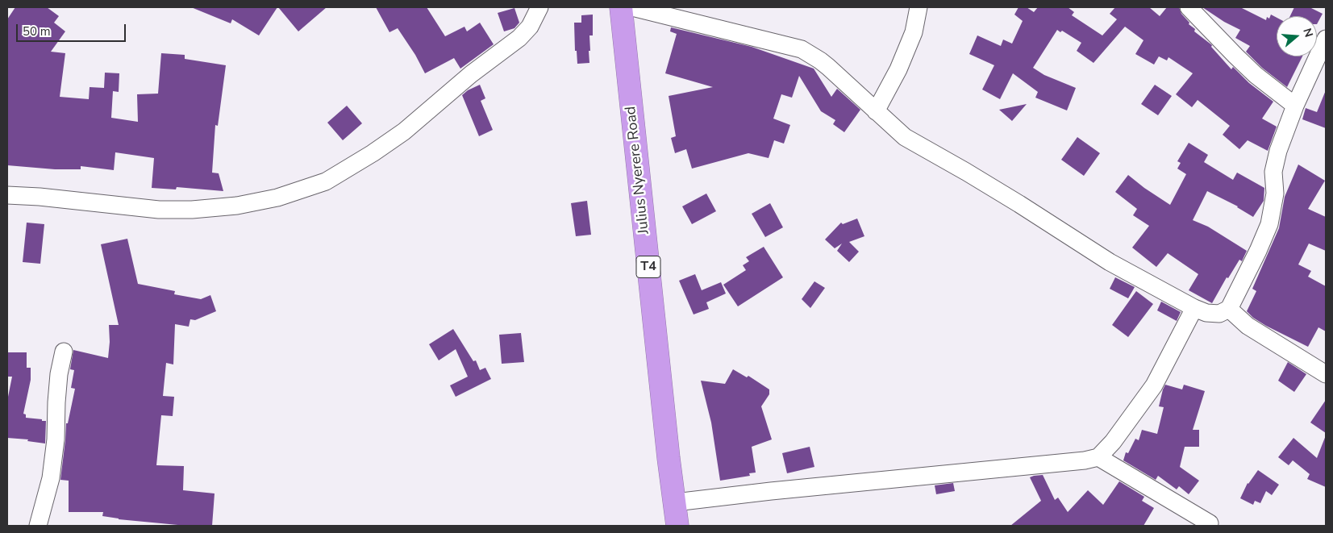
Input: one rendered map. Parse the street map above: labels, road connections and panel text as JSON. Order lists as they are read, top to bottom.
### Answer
{
  "streets": {
    "highway": ["Julius Nyerere Road", "T4"]
  },
  "scale_bar": "50 m",
  "north": "right"
}
